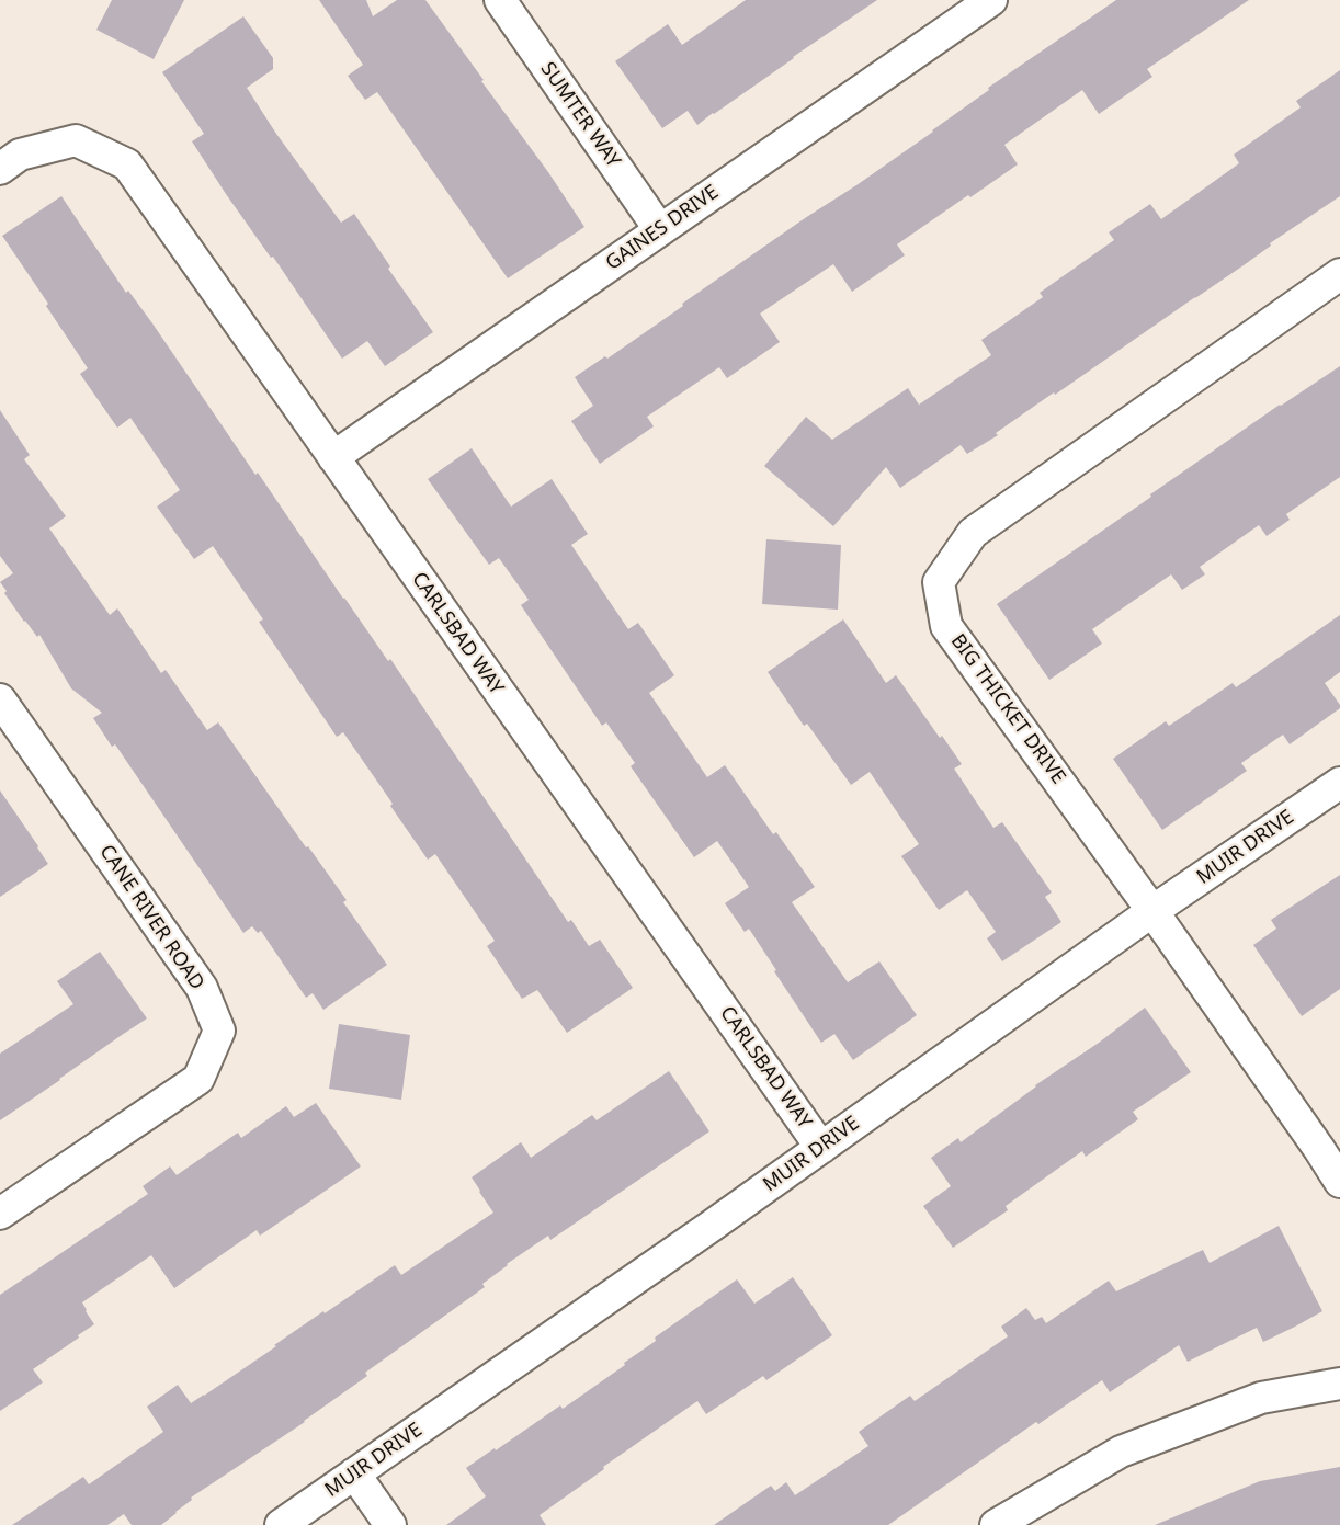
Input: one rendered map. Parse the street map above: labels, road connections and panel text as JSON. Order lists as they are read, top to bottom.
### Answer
{
  "streets": {
    "street": [
      "SUMTER WAY",
      "GAINES DRIVE",
      "CARLSBAD WAY",
      "BIG THICKET DRIVE",
      "MUIR DRIVE",
      "CANE RIVER ROAD"
    ]
  },
  "crossings": [
    ["SUMTER WAY", "GAINES DRIVE"],
    ["GAINES DRIVE", "CARLSBAD WAY"],
    ["CARLSBAD WAY", "MUIR DRIVE"],
    ["BIG THICKET DRIVE", "MUIR DRIVE"]
  ]
}
